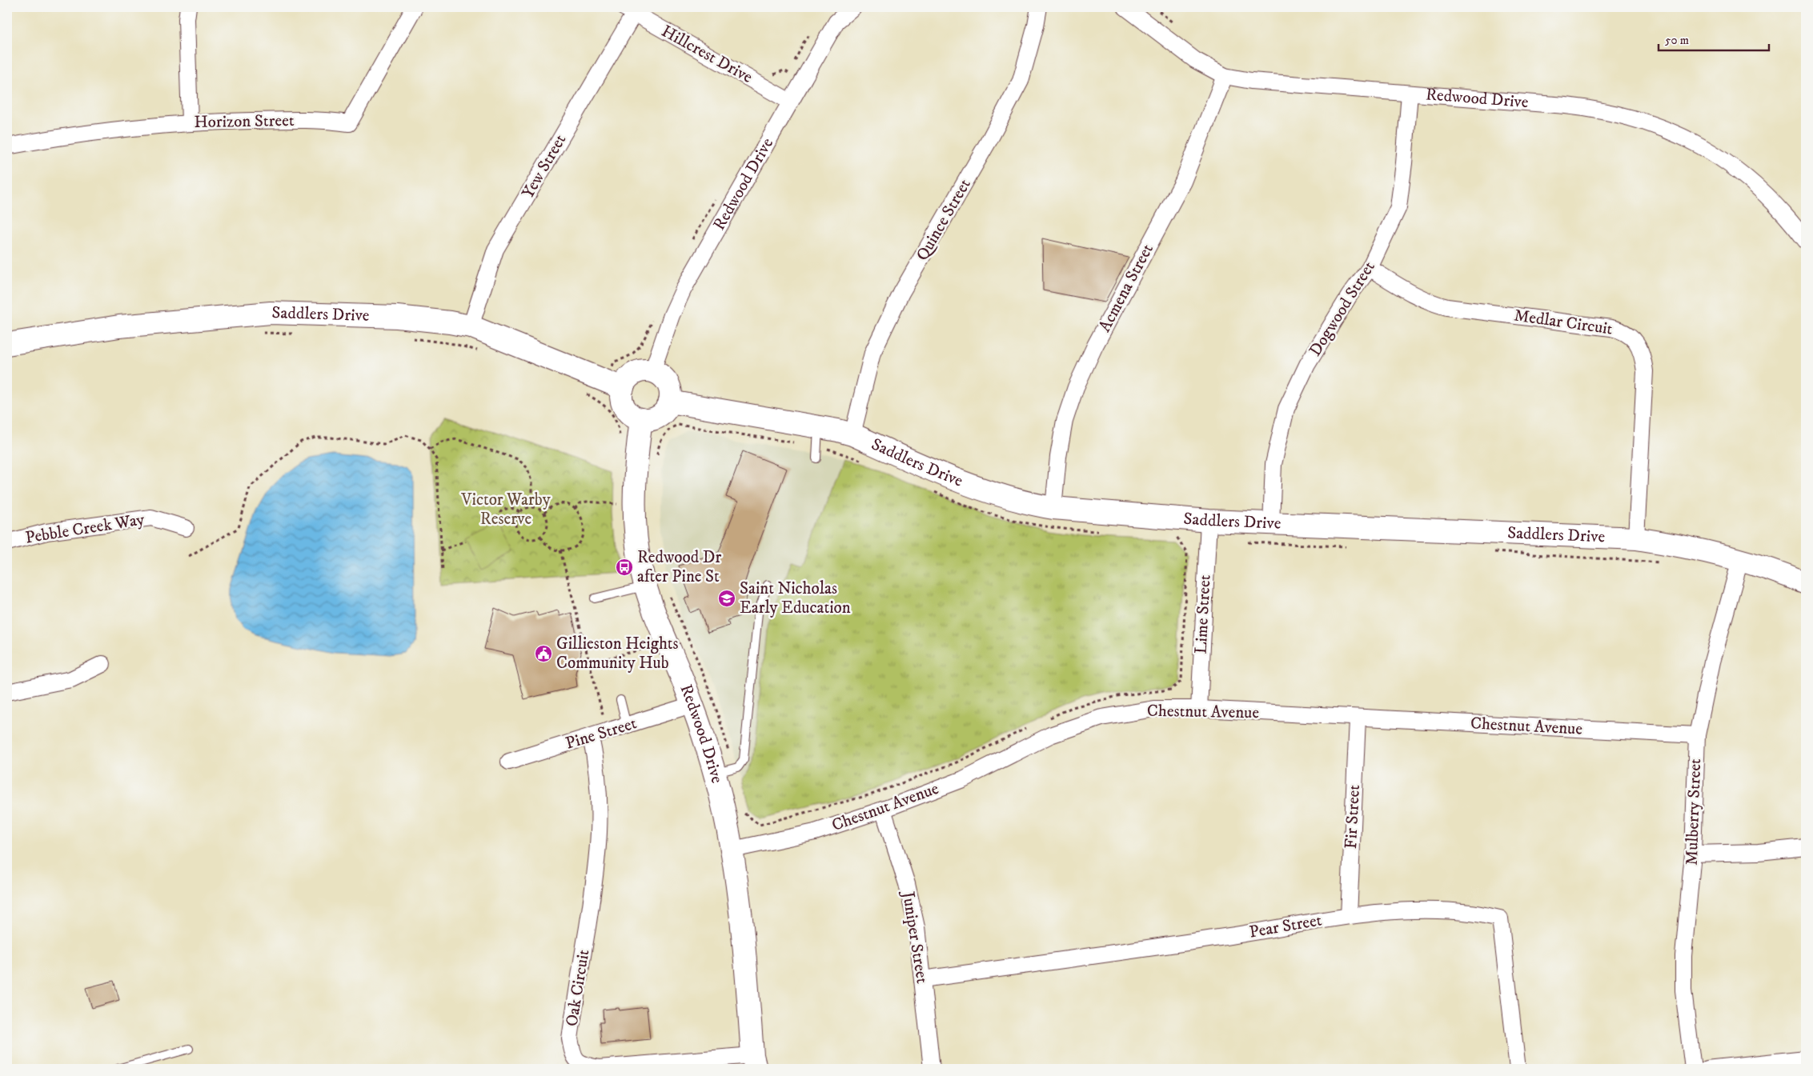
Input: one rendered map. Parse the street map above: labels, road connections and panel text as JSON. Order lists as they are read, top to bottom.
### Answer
{
  "streets": {
    "street": [
      "Hillcrest Drive",
      "Redwood Drive",
      "Horizon Street",
      "Yew Street",
      "Quince Street",
      "Acmena Street",
      "Dogwood Street",
      "Saddlers Drive",
      "Medlar Circuit",
      "Pebble Creek Way",
      "Lime Street",
      "Chestnut Avenue",
      "Pine Street",
      "Mulberry Street",
      "Fir Street",
      "Pear Street",
      "Juniper Street",
      "Oak Circuit"
    ]
  },
  "crossings": [
    ["Hillcrest Drive", "Redwood Drive"],
    ["Hillcrest Drive", "Yew Street"],
    ["Redwood Drive", "Acmena Street"],
    ["Redwood Drive", "Dogwood Street"],
    ["Redwood Drive", "Saddlers Drive"],
    ["Redwood Drive", "Chestnut Avenue"],
    ["Redwood Drive", "Pine Street"],
    ["Redwood Drive", "Oak Circuit"],
    ["Yew Street", "Saddlers Drive"],
    ["Quince Street", "Saddlers Drive"],
    ["Acmena Street", "Saddlers Drive"],
    ["Dogwood Street", "Saddlers Drive"],
    ["Dogwood Street", "Medlar Circuit"],
    ["Saddlers Drive", "Medlar Circuit"],
    ["Saddlers Drive", "Lime Street"],
    ["Saddlers Drive", "Mulberry Street"],
    ["Lime Street", "Chestnut Avenue"],
    ["Chestnut Avenue", "Mulberry Street"],
    ["Chestnut Avenue", "Fir Street"],
    ["Chestnut Avenue", "Juniper Street"],
    ["Pine Street", "Oak Circuit"],
    ["Fir Street", "Pear Street"],
    ["Pear Street", "Juniper Street"]
  ],
  "parks": ["Victor Warby Reserve"],
  "places": {
    "bus stop": ["Redwood Dr after Pine St"],
    "school or university": ["Saint Nicholas Early Education"],
    "public building": ["Gillieston Heights Community Hub"]
  },
  "scale_bar": "50 m"
}
